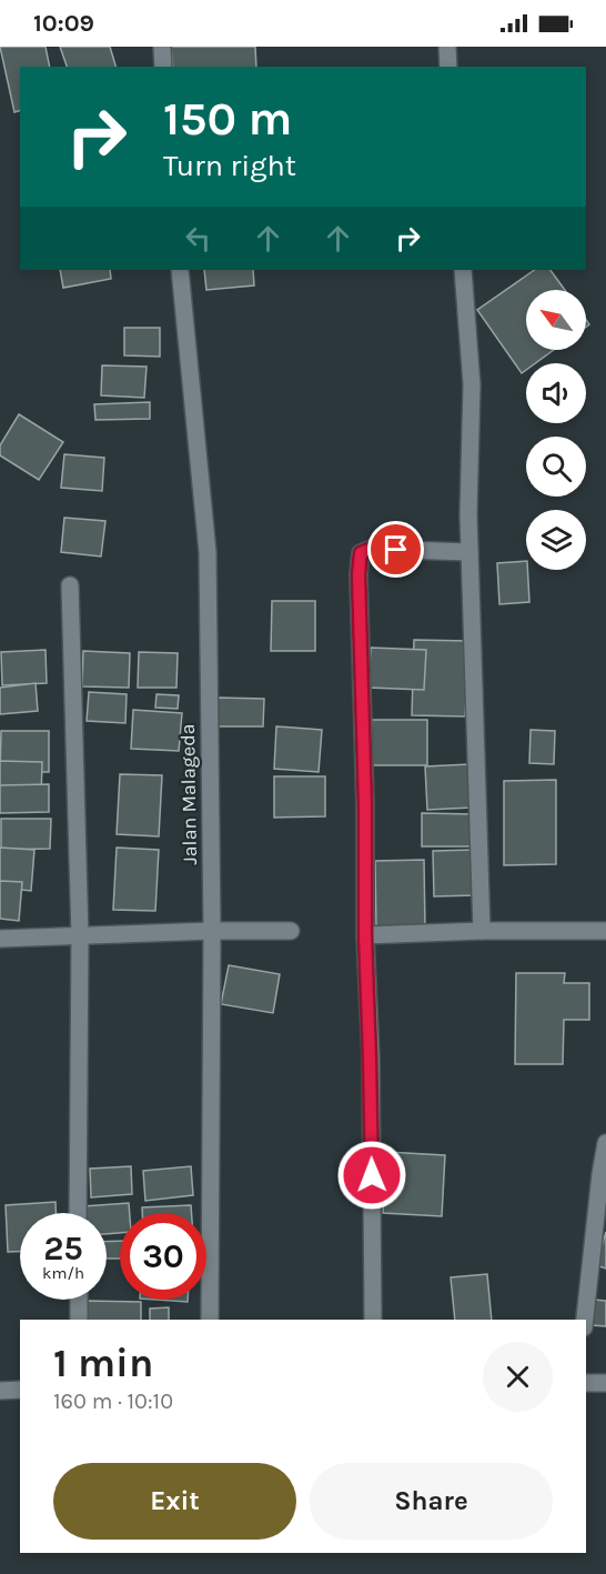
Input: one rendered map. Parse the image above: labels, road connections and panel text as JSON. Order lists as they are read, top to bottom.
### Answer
{
  "streets": {
    "street": ["Jalan Malageda"]
  },
  "north": "top left",
  "page": {
    "status": "10:09",
    "turn": ["150 m", "Turn right"],
    "speed": "25 km/h",
    "limit": "30",
    "heading": ["1 min", "160 m · 10:10"],
    "buttons": ["Exit", "Share"]
  }
}
